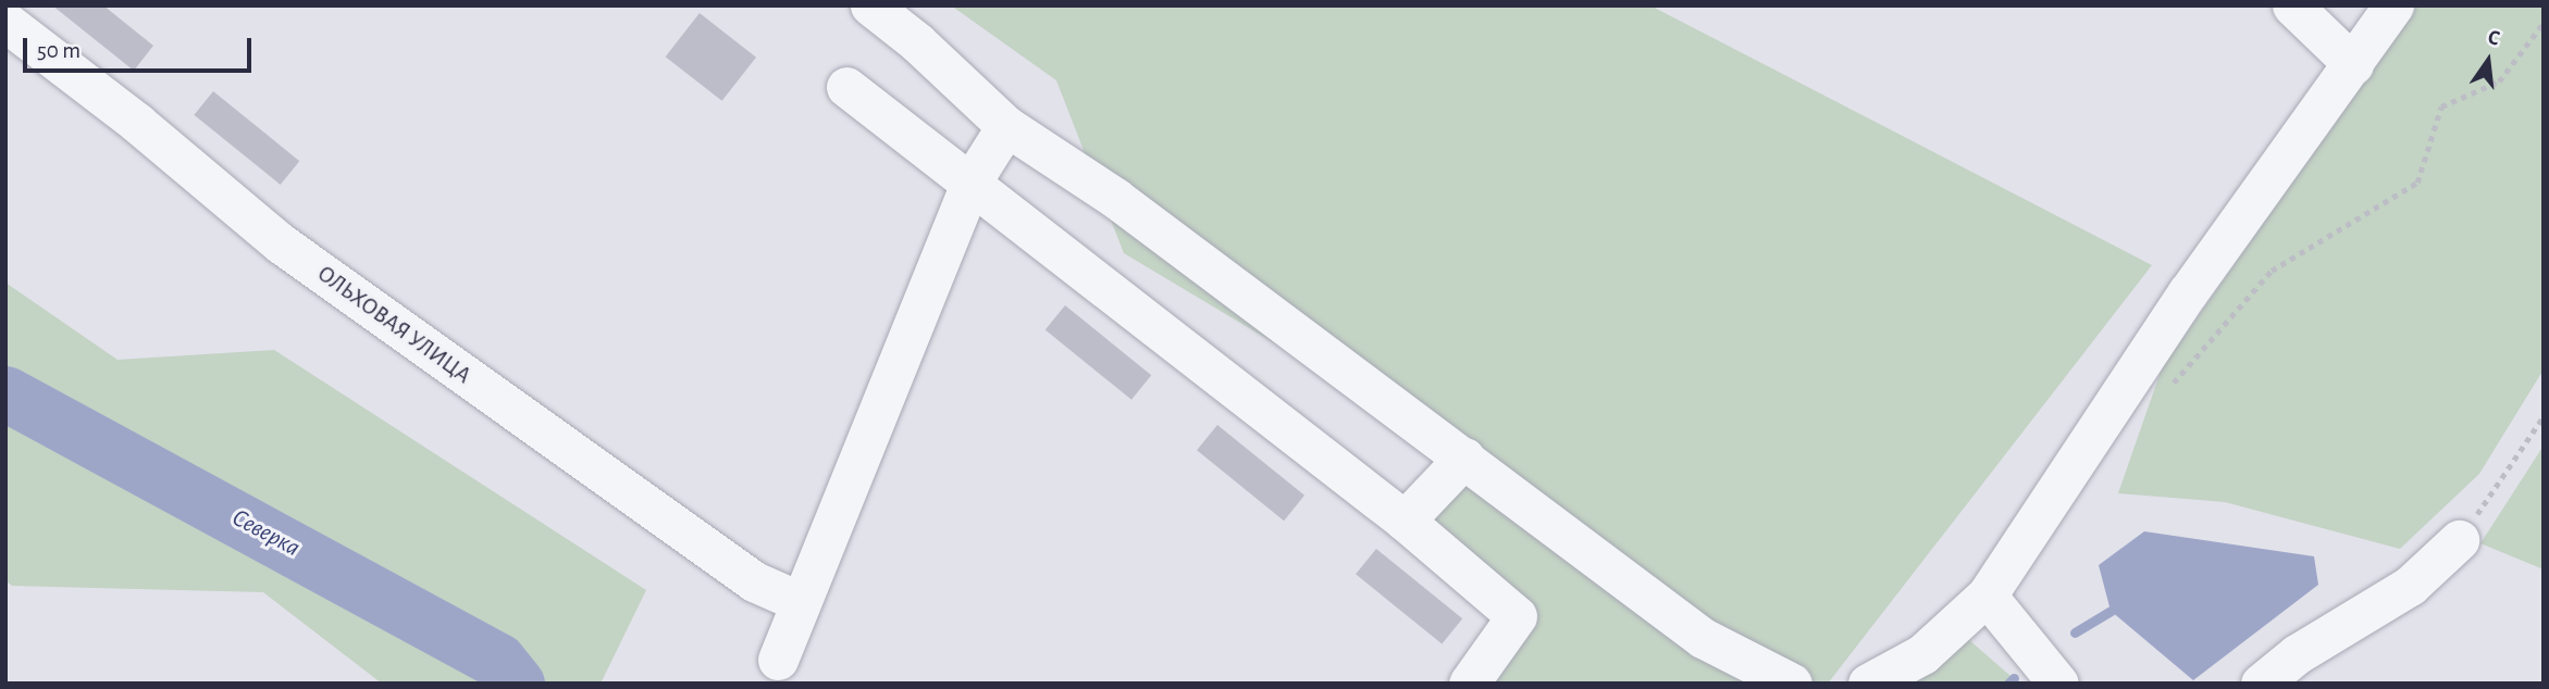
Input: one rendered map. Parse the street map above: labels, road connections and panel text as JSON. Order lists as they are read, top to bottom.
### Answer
{
  "streets": {
    "street": ["ОЛЬХОВАЯ УЛИЦА"]
  },
  "water": ["Северка"],
  "scale_bar": "50 m",
  "north": "top"
}
